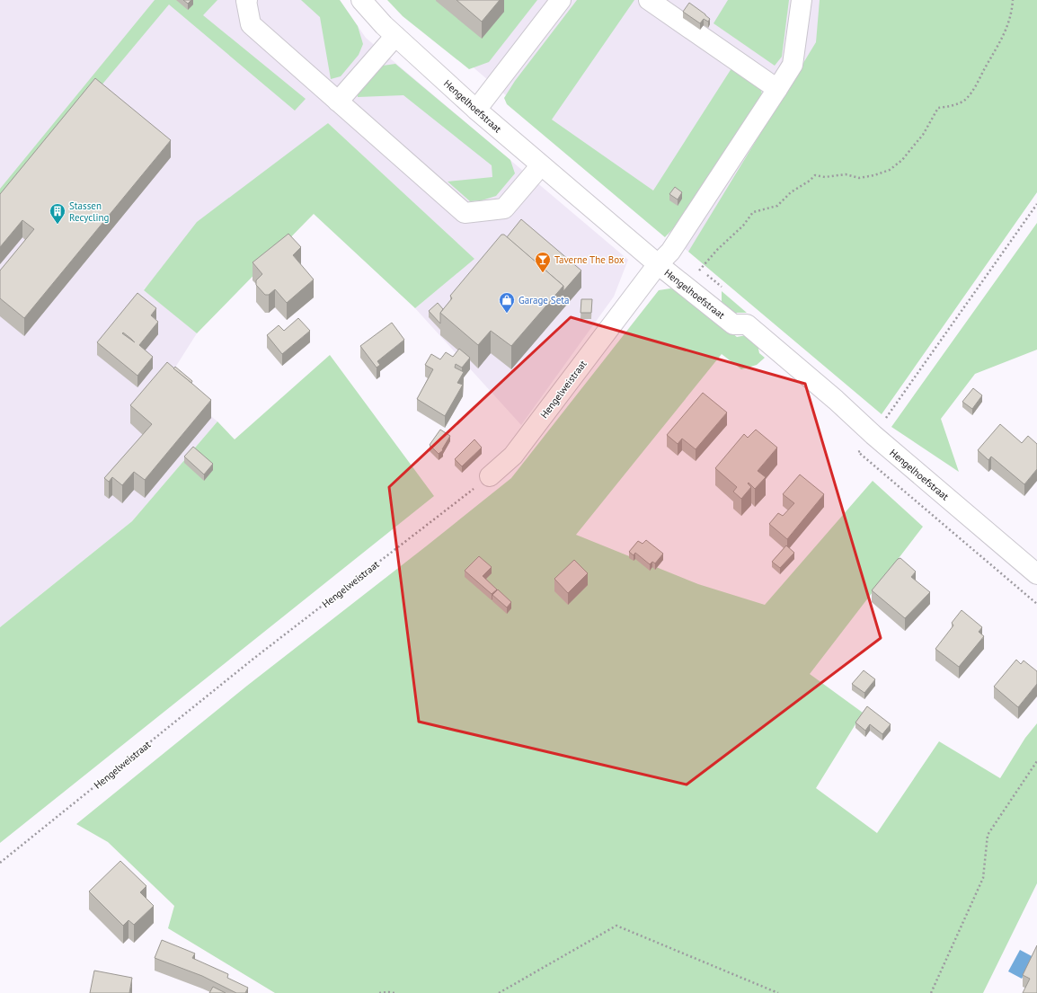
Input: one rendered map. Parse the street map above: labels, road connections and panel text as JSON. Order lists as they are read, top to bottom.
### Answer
{
  "streets": {
    "street": ["Hengelhoefstraat", "Hengelweistraat"]
  },
  "crossings": [
    ["Hengelhoefstraat", "Hengelweistraat"]
  ],
  "places": {
    "building": ["Stassen Recycling"],
    "bar": ["Taverne The Box"],
    "shop": ["Garage Seta"]
  }
}
